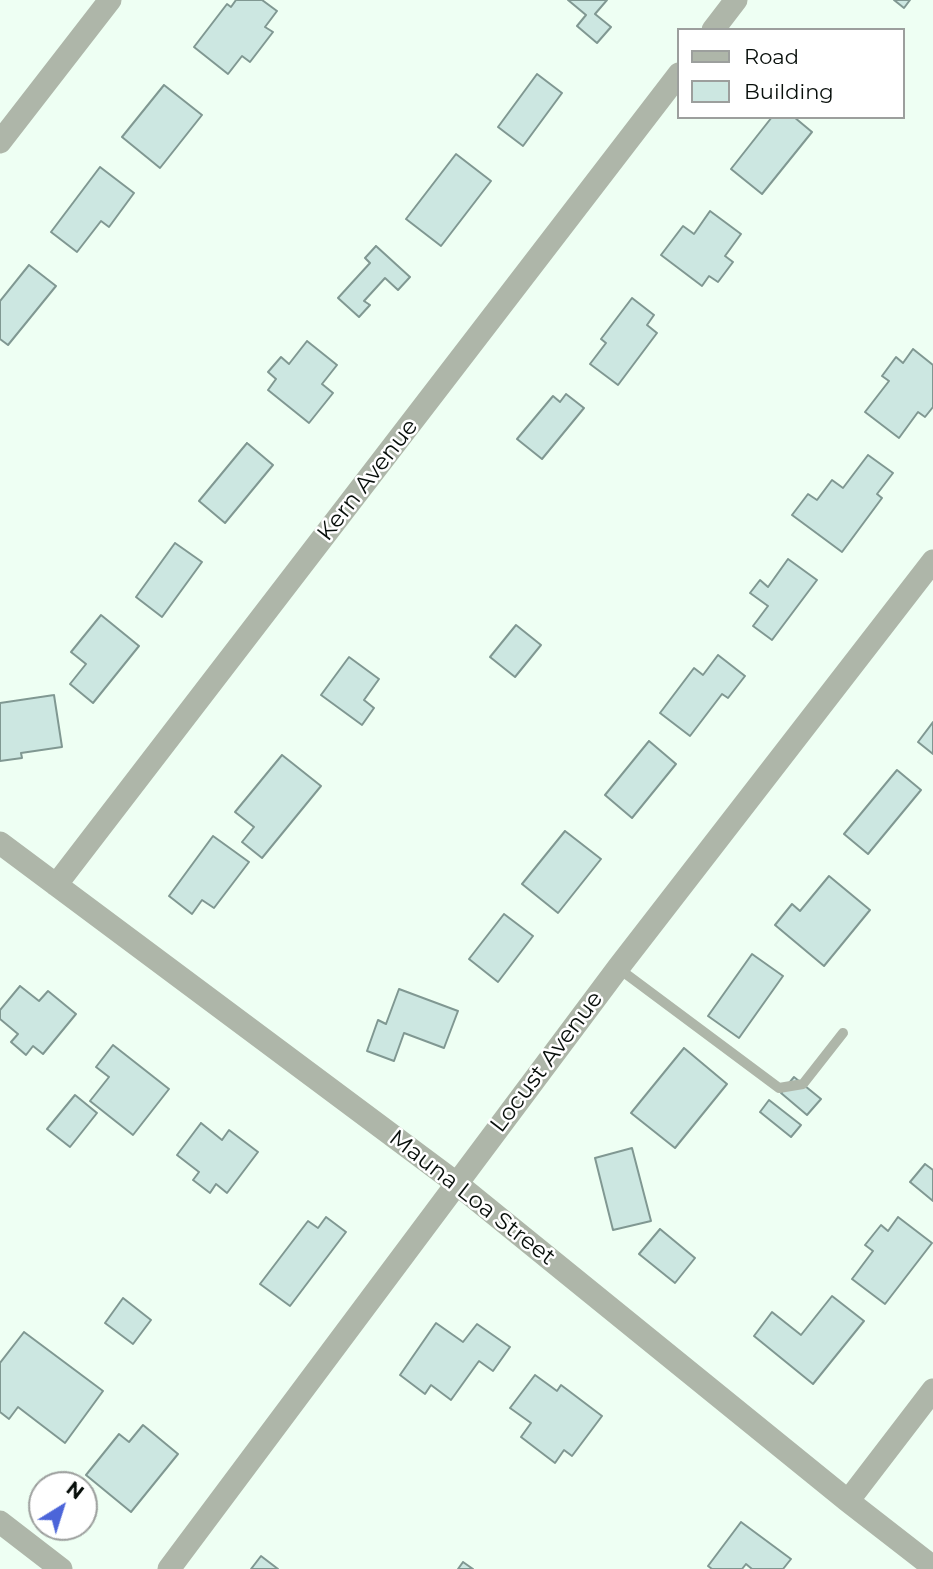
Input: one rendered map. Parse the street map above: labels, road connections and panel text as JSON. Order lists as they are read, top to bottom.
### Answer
{
  "streets": {
    "street": ["Kern Avenue", "Locust Avenue", "Mauna Loa Street"]
  },
  "crossings": [
    ["Kern Avenue", "Mauna Loa Street"],
    ["Locust Avenue", "Mauna Loa Street"]
  ],
  "legend": ["Road", "Building"],
  "north": "top right"
}
